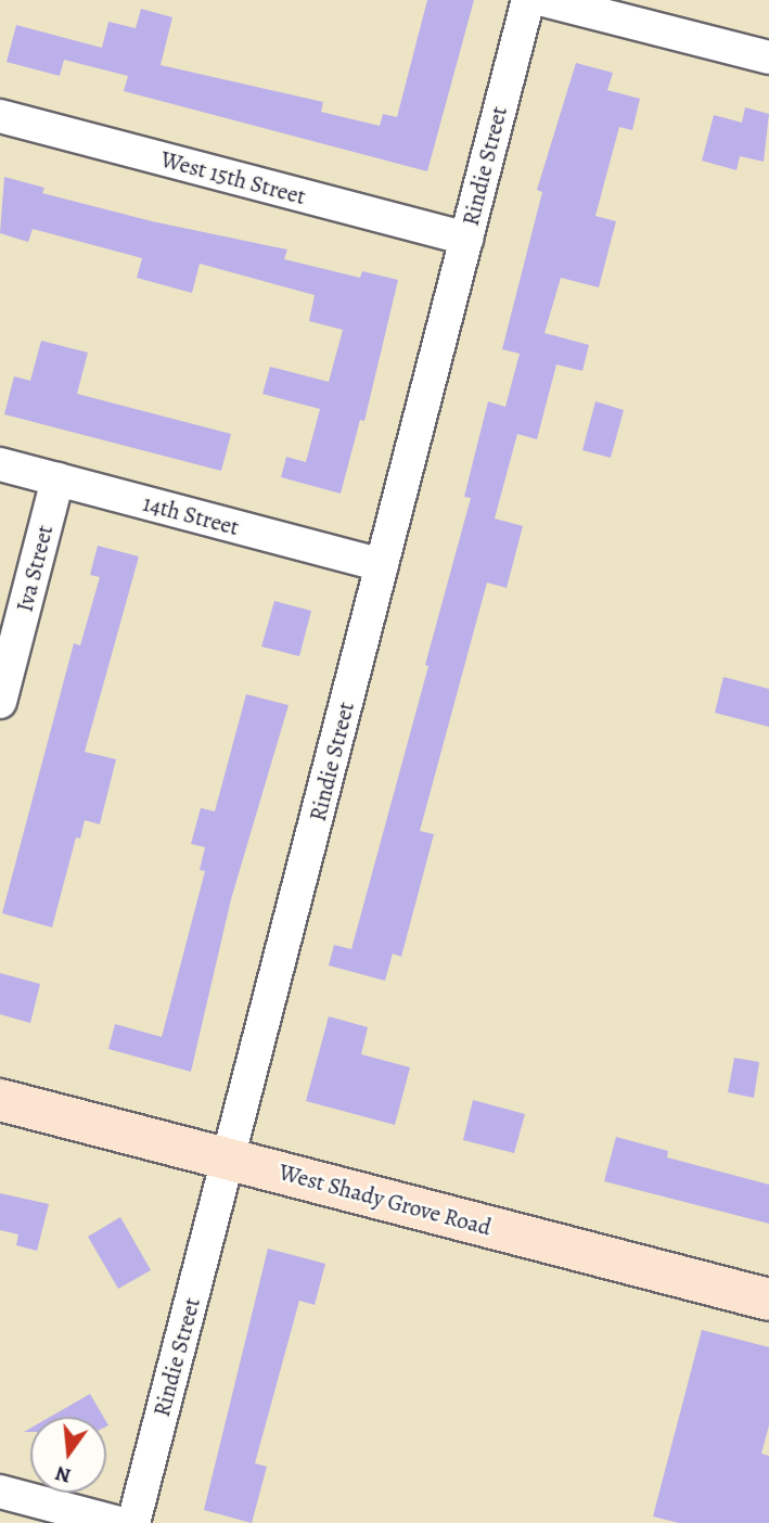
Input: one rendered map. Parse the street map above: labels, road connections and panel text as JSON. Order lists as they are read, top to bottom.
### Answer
{
  "streets": {
    "main road": ["West Shady Grove Road"],
    "street": [
      "Rindie Street",
      "West 15th Street",
      "14th Street",
      "Iva Street"
    ]
  },
  "crossings": [
    ["Rindie Street", "West 15th Street"],
    ["Rindie Street", "14th Street"],
    ["Rindie Street", "West Shady Grove Road"],
    ["14th Street", "Iva Street"]
  ],
  "north": "bottom"
}
